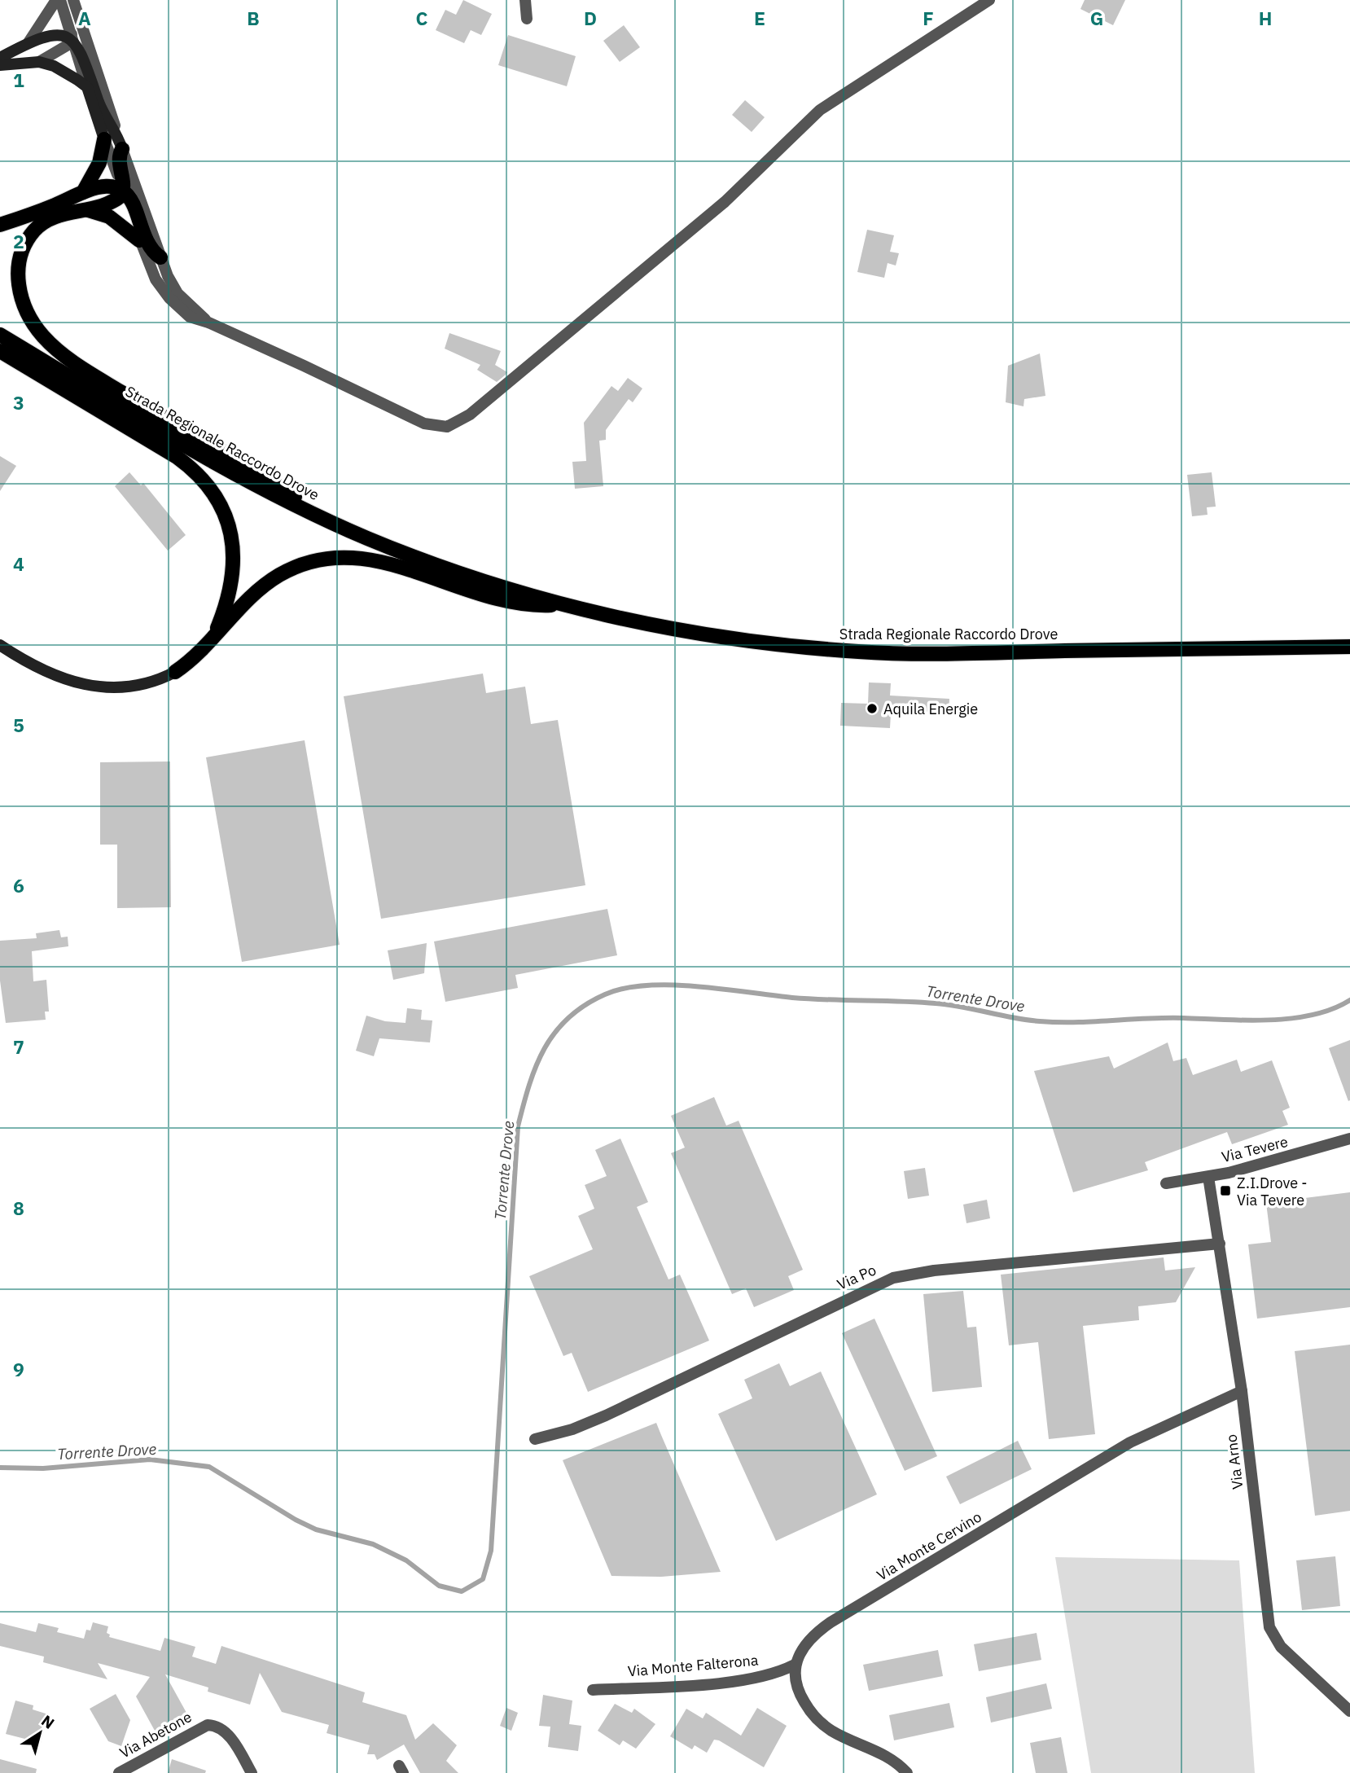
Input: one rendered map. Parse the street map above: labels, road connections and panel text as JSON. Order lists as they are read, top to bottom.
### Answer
{
  "streets": {
    "main road": ["Strada Regionale Raccordo Drove"],
    "street": [
      "Via Tevere",
      "Via Po",
      "Via Arno",
      "Via Monte Cervino",
      "Via Monte Falterona",
      "Via Abetone"
    ]
  },
  "crossings": [
    ["Via Tevere", "Via Arno"],
    ["Via Po", "Via Arno"],
    ["Via Arno", "Via Monte Cervino"],
    ["Via Monte Cervino", "Via Monte Falterona"]
  ],
  "water": ["Torrente Drove"],
  "places": {
    "other": ["Aquila Energie"],
    "transit": ["Z.I.Drove - Via Tevere"]
  },
  "north": "top right",
  "grid": {
    "columns": [
      "A",
      "B",
      "C",
      "D",
      "E",
      "F",
      "G",
      "H"
    ],
    "rows": [
      "1",
      "2",
      "3",
      "4",
      "5",
      "6",
      "7",
      "8",
      "9"
    ]
  }
}
